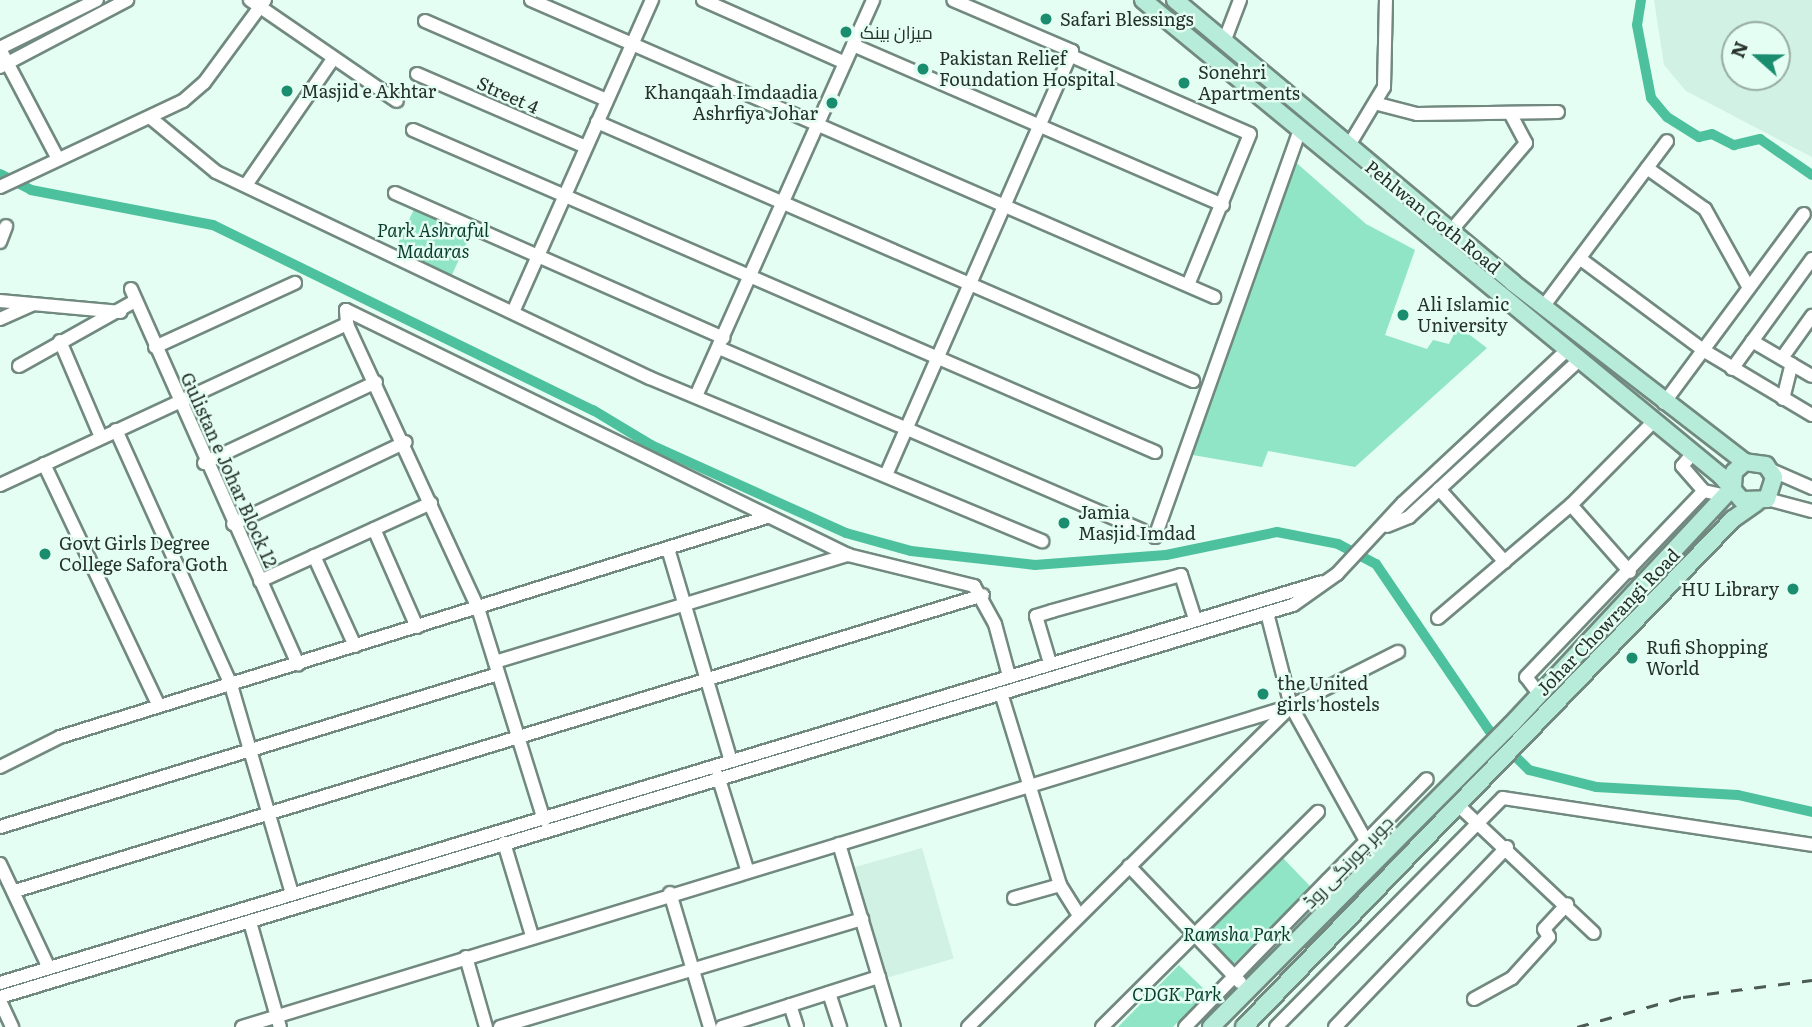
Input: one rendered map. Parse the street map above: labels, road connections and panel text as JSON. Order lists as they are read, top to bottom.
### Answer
{
  "streets": {
    "main road": ["Pehlwan Goth Road", "Johar Chowrangi Road", "جوہر چورنگی روڈ"],
    "street": ["Street 4", "Gulistan e Johar Block 12"]
  },
  "crossings": [
    ["Pehlwan Goth Road", "Johar Chowrangi Road"],
    ["Johar Chowrangi Road", "جوہر چورنگی روڈ"]
  ],
  "parks": ["Park Ashraful Madaras", "Ramsha Park", "CDGK Park"],
  "places": [
    "Safari Blessings",
    "میزان بینک",
    "Pakistan Relief Foundation Hospital",
    "Sonehri Apartments",
    "Masjid e Akhtar",
    "Khanqaah Imdaadia Ashrfiya Johar",
    "Ali Islamic University",
    "Jamia Masjid Imdad",
    "Govt Girls Degree College Safora Goth",
    "HU Library",
    "Rufi Shopping World",
    "the United girls hostels"
  ],
  "north": "left"
}
